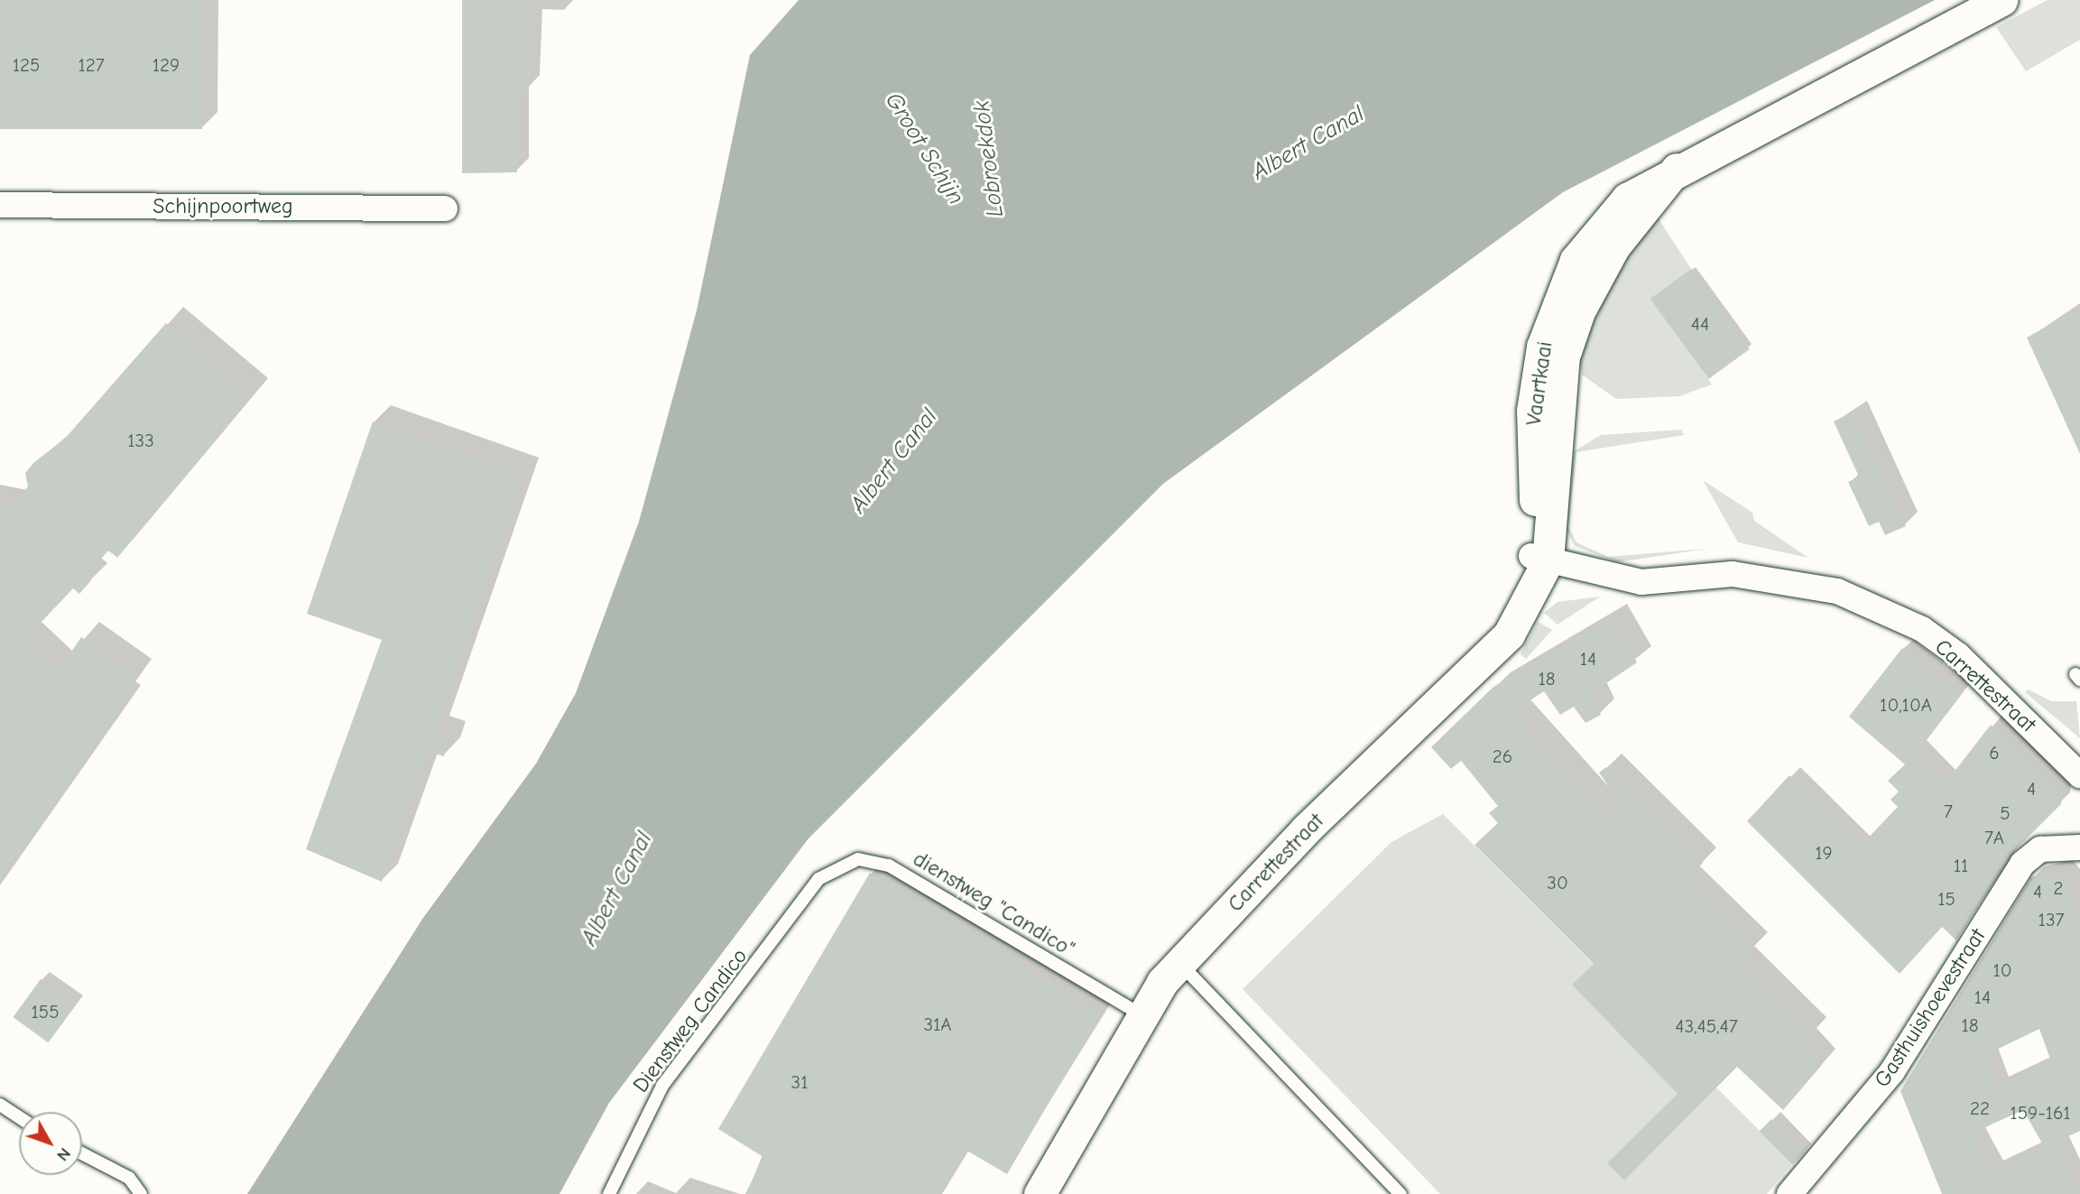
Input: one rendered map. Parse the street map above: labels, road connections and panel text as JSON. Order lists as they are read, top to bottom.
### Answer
{
  "streets": {
    "street": [
      "Schijnpoortweg",
      "Vaartkaai",
      "Carrettestraat",
      "Gasthuishoevestraat"
    ],
    "lane": ["dienstweg \"Candico\"", "Dienstweg Candico"]
  },
  "crossings": [
    ["Vaartkaai", "Carrettestraat"],
    ["Carrettestraat", "dienstweg \"Candico\""],
    ["dienstweg \"Candico\"", "Dienstweg Candico"]
  ],
  "water": ["Albert Canal", "Groot Schijn", "Lobroekdok"],
  "house_numbers": [
    "125",
    "127",
    "129",
    "44",
    "133",
    "14",
    "18",
    "10,10A",
    "6",
    "26",
    "4",
    "7",
    "5",
    "7A",
    "19",
    "11",
    "30",
    "2",
    "4",
    "15",
    "137",
    "10",
    "14",
    "155",
    "31A",
    "18",
    "43,45,47",
    "31",
    "22",
    "159-161"
  ],
  "north": "bottom right"
}
